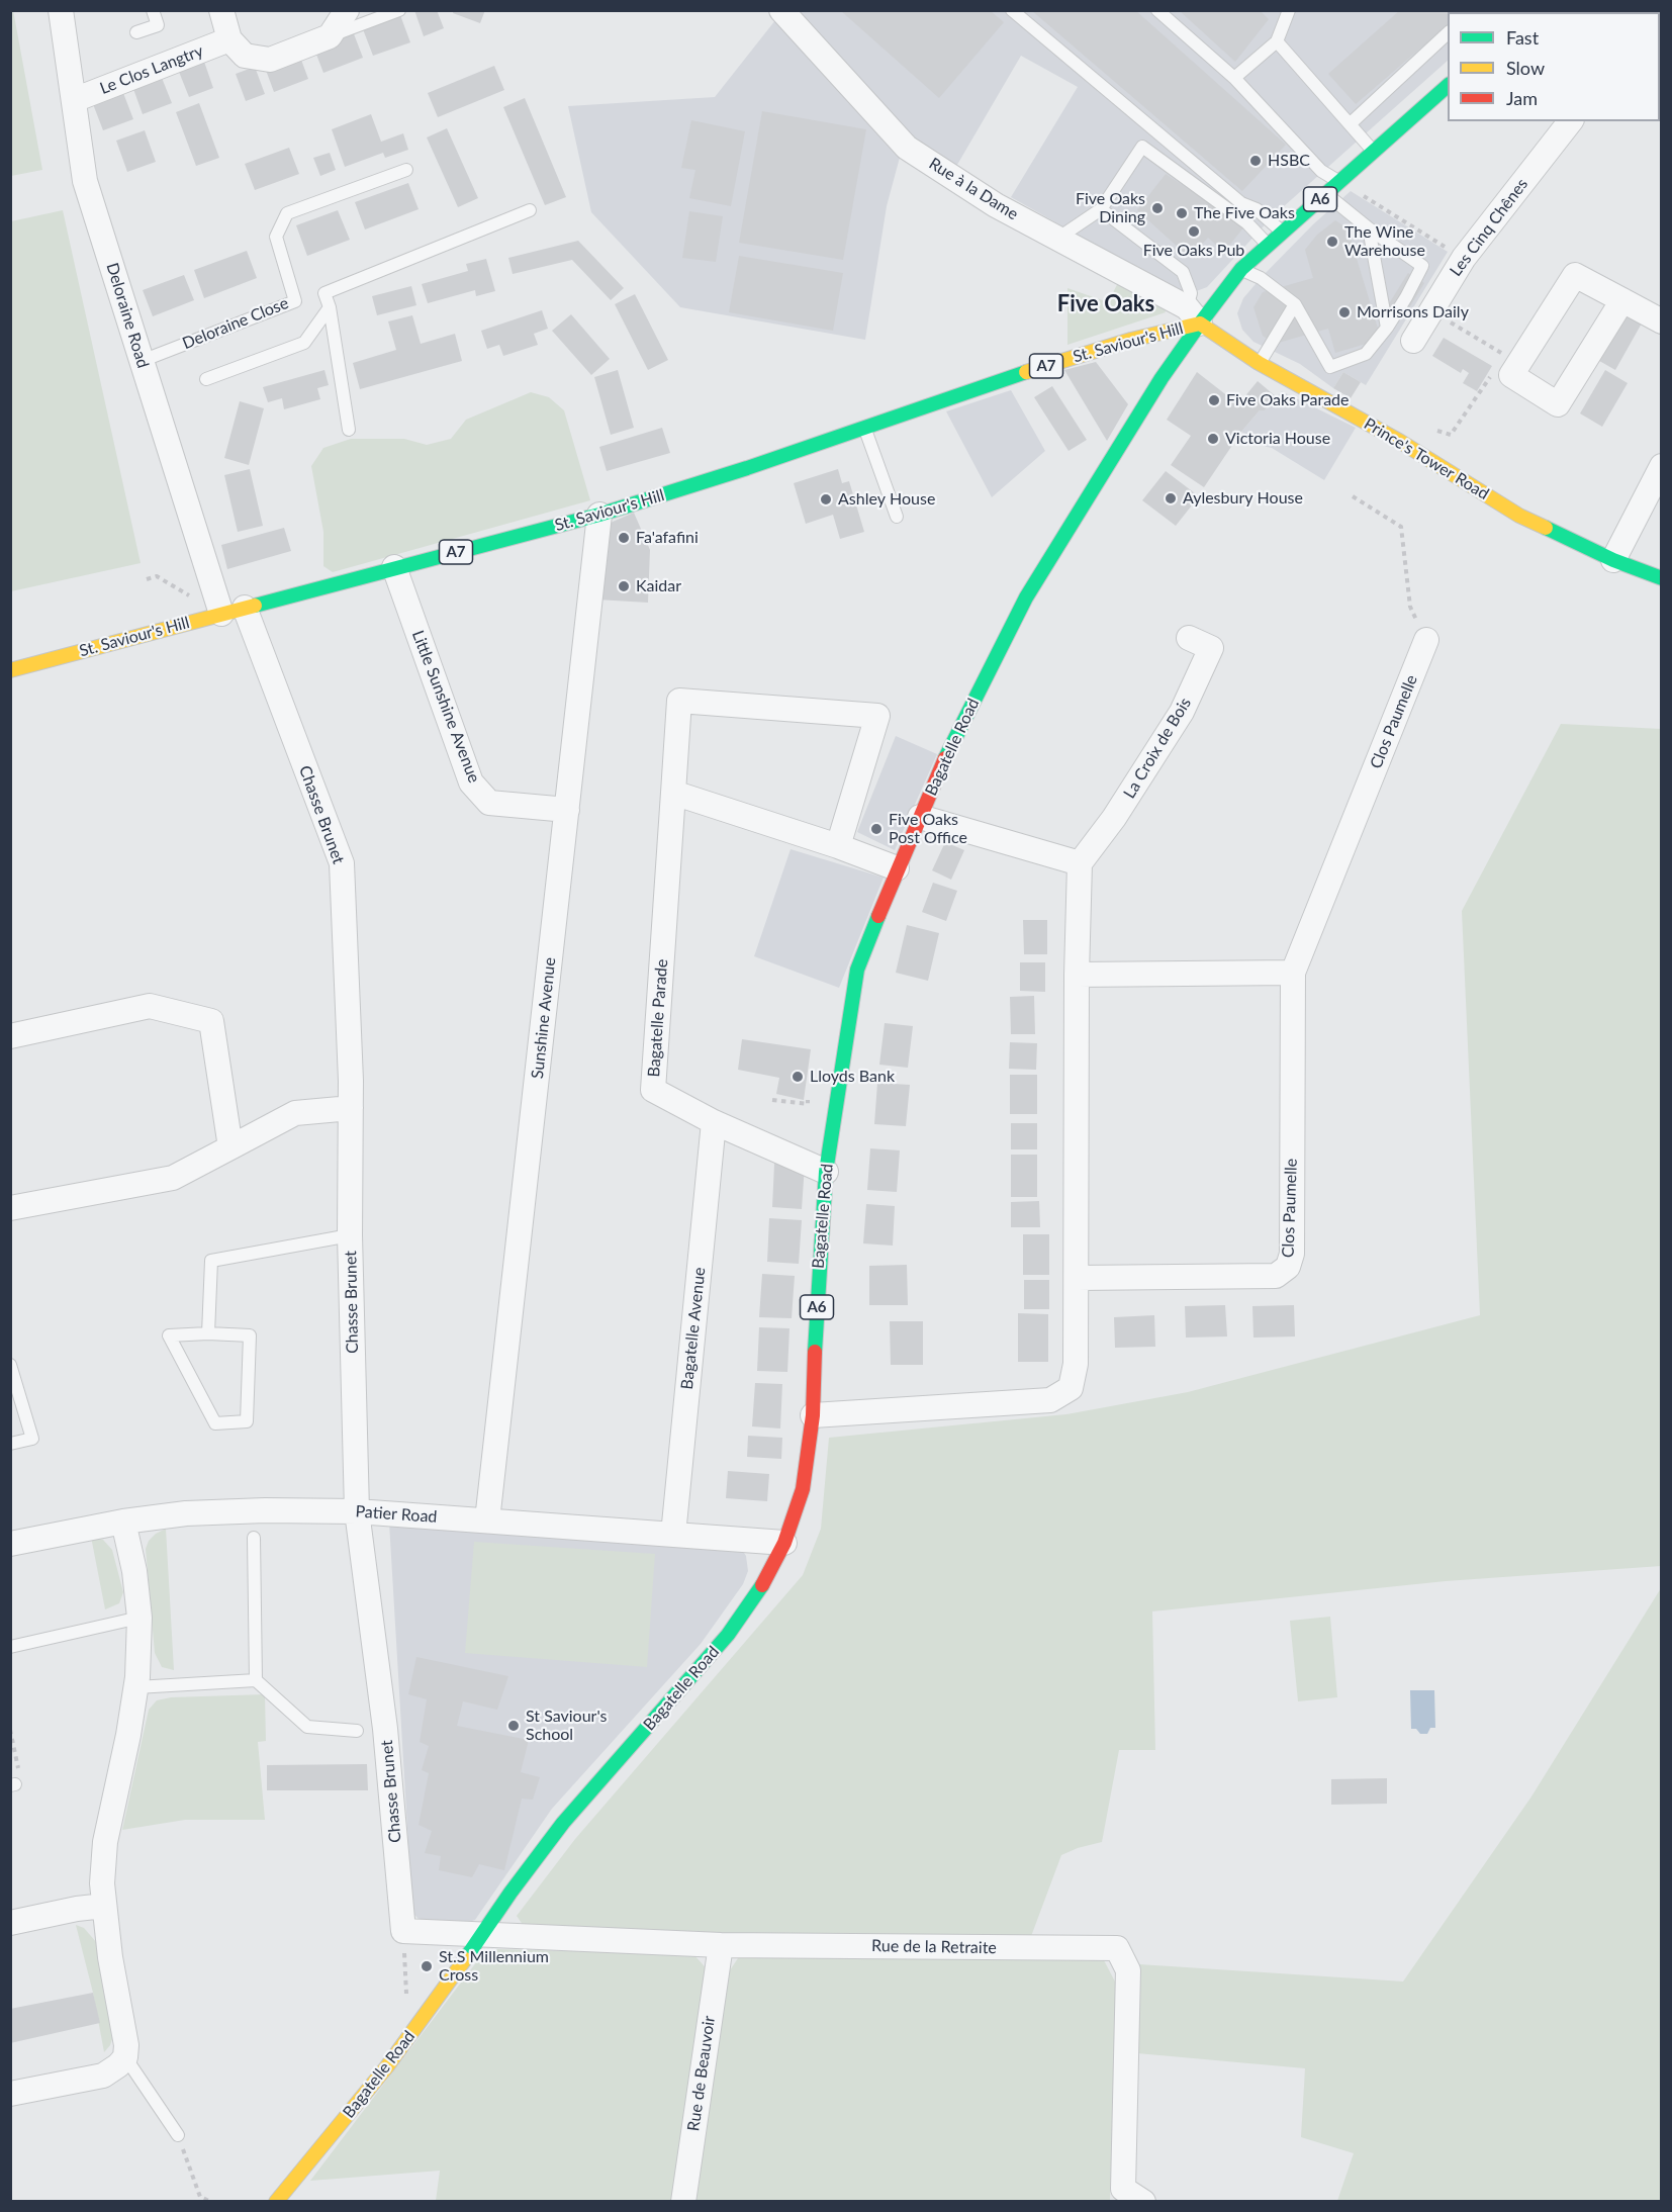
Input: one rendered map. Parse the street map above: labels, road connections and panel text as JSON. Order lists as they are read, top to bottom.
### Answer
{
  "streets": {
    "main road": [
      "A6",
      "St. Saviour's Hill",
      "A7",
      "Prince's Tower Road",
      "Bagatelle Road"
    ],
    "street": [
      "Le Clos Langtry",
      "Rue à la Dame",
      "Les Cinq Chênes",
      "Deloraine Road",
      "Little Sunshine Avenue",
      "Clos Paumelle",
      "La Croix de Bois",
      "Chasse Brunet",
      "Sunshine Avenue",
      "Bagatelle Parade",
      "Bagatelle Avenue",
      "Patier Road",
      "Rue de la Retraite",
      "Rue de Beauvoir"
    ],
    "lane": ["Deloraine Close"]
  },
  "crossings": [
    ["Le Clos Langtry", "Deloraine Road"],
    ["Rue à la Dame", "A6"],
    ["Rue à la Dame", "St. Saviour's Hill"],
    ["Rue à la Dame", "Prince's Tower Road"],
    ["Rue à la Dame", "Bagatelle Road"],
    ["A6", "St. Saviour's Hill"],
    ["A6", "Prince's Tower Road"],
    ["A6", "Bagatelle Road"],
    ["Deloraine Road", "Deloraine Close"],
    ["Deloraine Road", "St. Saviour's Hill"],
    ["St. Saviour's Hill", "Prince's Tower Road"],
    ["St. Saviour's Hill", "Little Sunshine Avenue"],
    ["St. Saviour's Hill", "Bagatelle Road"],
    ["St. Saviour's Hill", "Chasse Brunet"],
    ["St. Saviour's Hill", "Sunshine Avenue"],
    ["Prince's Tower Road", "Bagatelle Road"],
    ["Little Sunshine Avenue", "Sunshine Avenue"],
    ["Bagatelle Road", "Bagatelle Parade"],
    ["Bagatelle Road", "Patier Road"],
    ["Bagatelle Road", "Rue de la Retraite"],
    ["Chasse Brunet", "Patier Road"],
    ["Sunshine Avenue", "Patier Road"],
    ["Bagatelle Parade", "Bagatelle Avenue"],
    ["Bagatelle Avenue", "Patier Road"],
    ["Rue de la Retraite", "Rue de Beauvoir"]
  ],
  "districts": ["Five Oaks"],
  "places": [
    "HSBC",
    "Five Oaks Dining",
    "The Five Oaks",
    "Five Oaks Pub",
    "The Wine Warehouse",
    "Morrisons Daily",
    "Five Oaks Parade",
    "Victoria House",
    "Aylesbury House",
    "Ashley House",
    "Fa'afafini",
    "Kaidar",
    "Five Oaks Post Office",
    "Lloyds Bank",
    "St Saviour's School",
    "St.S Millennium Cross"
  ],
  "legend": ["Fast", "Slow", "Jam"]
}
